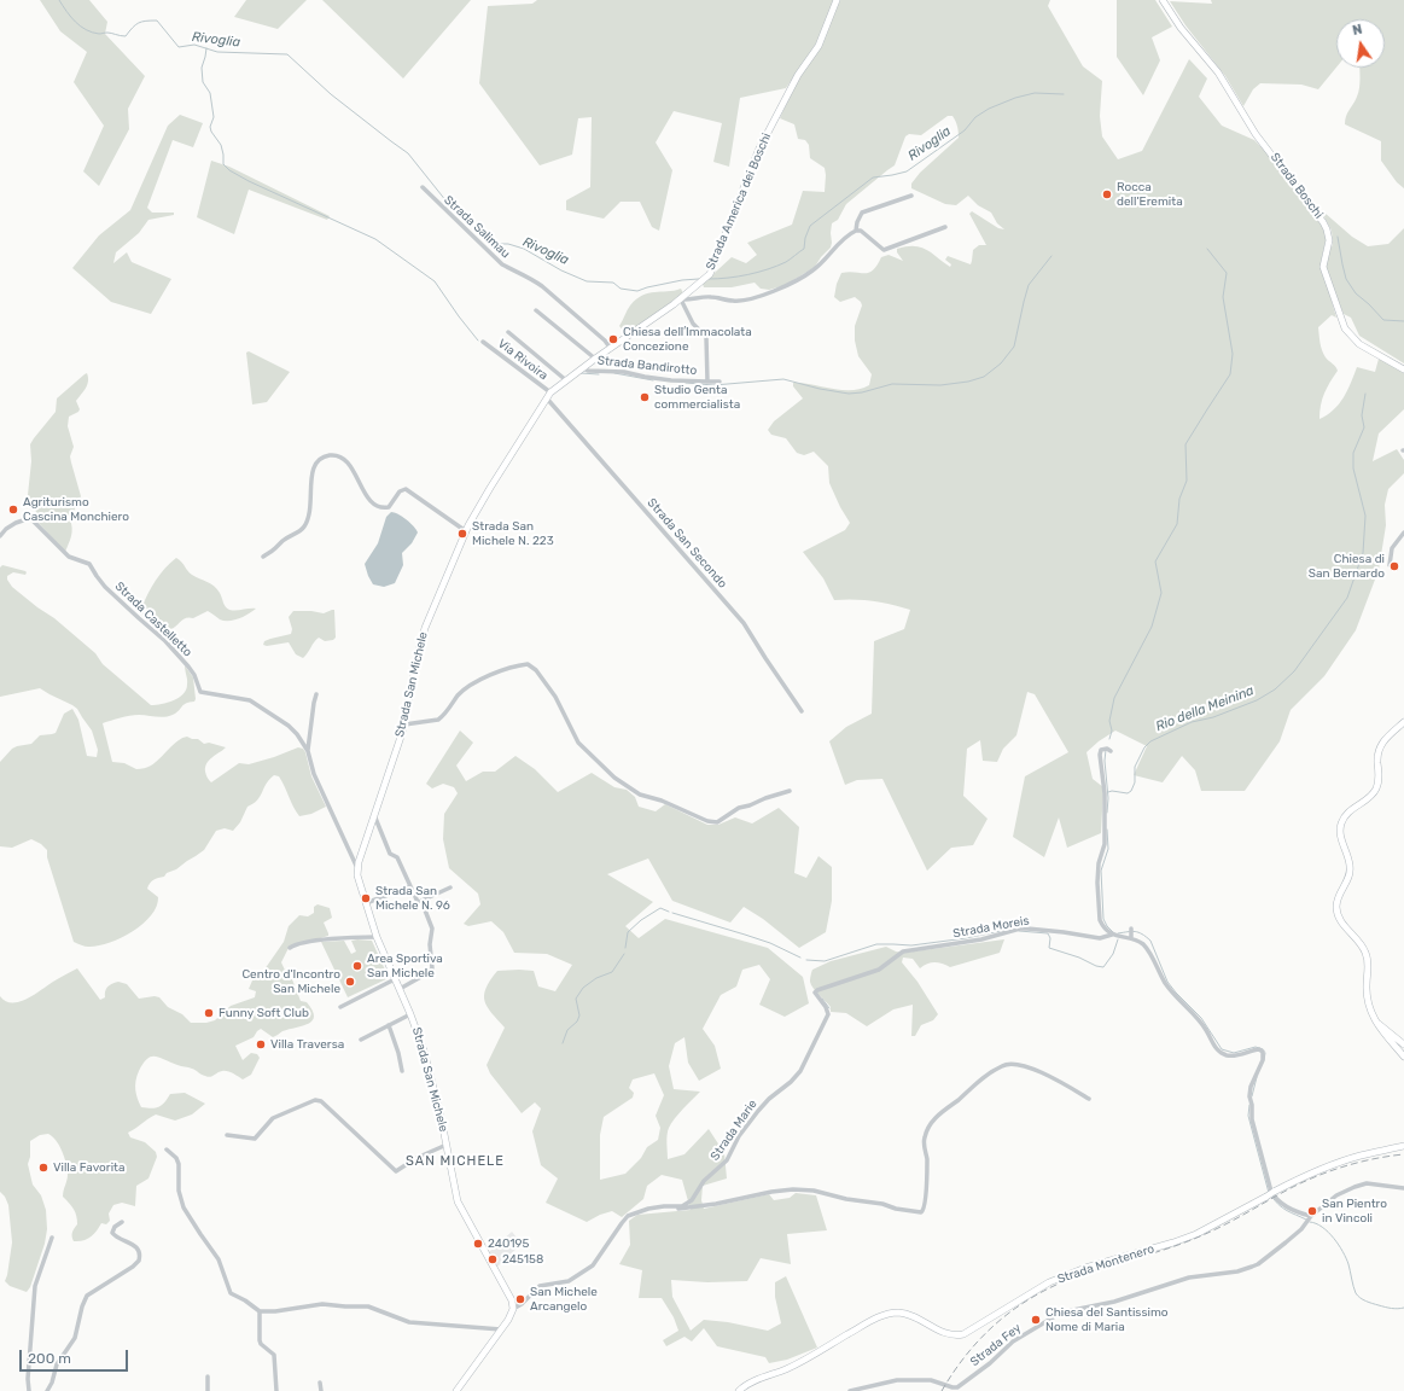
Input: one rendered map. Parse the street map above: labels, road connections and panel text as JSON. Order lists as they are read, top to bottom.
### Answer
{
  "streets": {
    "street": [
      "Strada Boschi",
      "Strada America dei Boschi",
      "Strada Salimau",
      "Via Rivoira",
      "Strada Bandirotto",
      "Strada San Secondo",
      "Strada Castelletto",
      "Strada San Michele",
      "Strada Moreis",
      "Strada Marie",
      "Strada Montenero",
      "Strada Fey"
    ]
  },
  "crossings": [
    ["Strada America dei Boschi", "Strada Salimau"],
    ["Strada America dei Boschi", "Via Rivoira"],
    ["Strada America dei Boschi", "Strada Bandirotto"],
    ["Strada America dei Boschi", "Strada San Secondo"],
    ["Strada America dei Boschi", "Strada San Michele"],
    ["Via Rivoira", "Strada San Secondo"],
    ["Via Rivoira", "Strada San Michele"],
    ["Strada San Secondo", "Strada San Michele"],
    ["Strada Castelletto", "Strada San Michele"],
    ["Strada San Michele", "Strada Marie"],
    ["Strada Moreis", "Strada Marie"],
    ["Strada Moreis", "Strada Fey"]
  ],
  "districts": ["SAN MICHELE"],
  "water": ["Rivoglia", "Rio della Meinina"],
  "places": [
    "Rocca dell'Eremita",
    "Chiesa dell′Immacolata Concezione",
    "Studio Genta commercialista",
    "Agriturismo Cascina Monchiero",
    "Strada San Michele N. 223",
    "Chiesa di San Bernardo",
    "Strada San Michele N. 96",
    "Area Sportiva San Michele",
    "Centro d'Incontro San Michele",
    "Funny Soft Club",
    "Villa Traversa",
    "Villa Favorita",
    "San Pientro in Vincoli",
    "240195",
    "245158",
    "San Michele Arcangelo",
    "Chiesa del Santissimo Nome di Maria"
  ],
  "scale_bar": "200 m",
  "north": "top"
}
